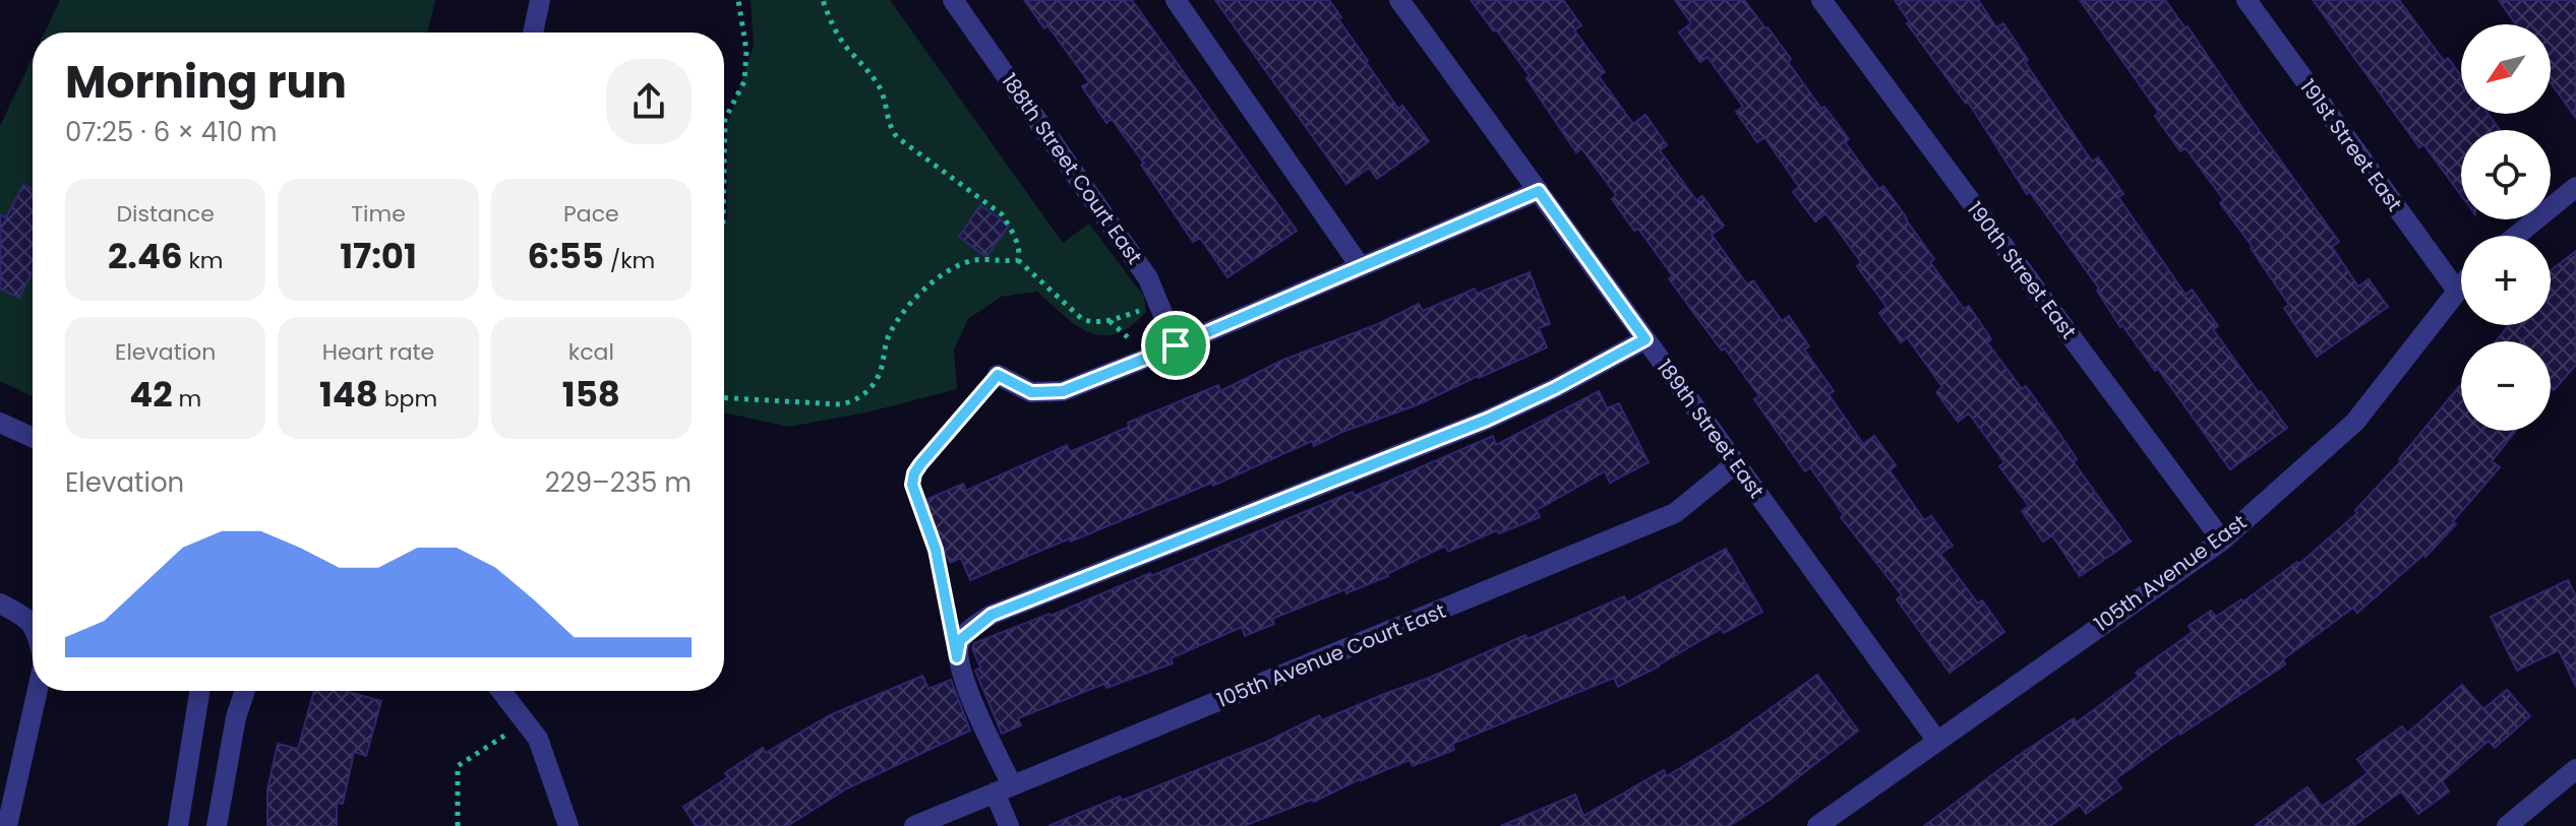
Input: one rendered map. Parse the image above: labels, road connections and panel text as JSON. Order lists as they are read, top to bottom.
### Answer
{
  "streets": {
    "street": [
      "191st Street East",
      "188th Street Court East",
      "190th Street East",
      "189th Street East",
      "105th Avenue East",
      "105th Avenue Court East"
    ]
  },
  "crossings": [
    ["191st Street East", "105th Avenue East"],
    ["190th Street East", "105th Avenue East"],
    ["189th Street East", "105th Avenue East"],
    ["189th Street East", "105th Avenue Court East"]
  ],
  "north": "bottom left",
  "page": {
    "map_buttons": ["+", "−"],
    "heading": ["Morning run", "07:25 · 6 × 410 m"],
    "stats": [
      ["Distance", "2.46 km"],
      ["Time", "17:01"],
      ["Pace", "6:55 /km"],
      ["Elevation", "42 m"],
      ["Heart rate", "148 bpm"],
      ["kcal", "158"]
    ],
    "chart": ["Elevation", "229–235 m"]
  }
}
